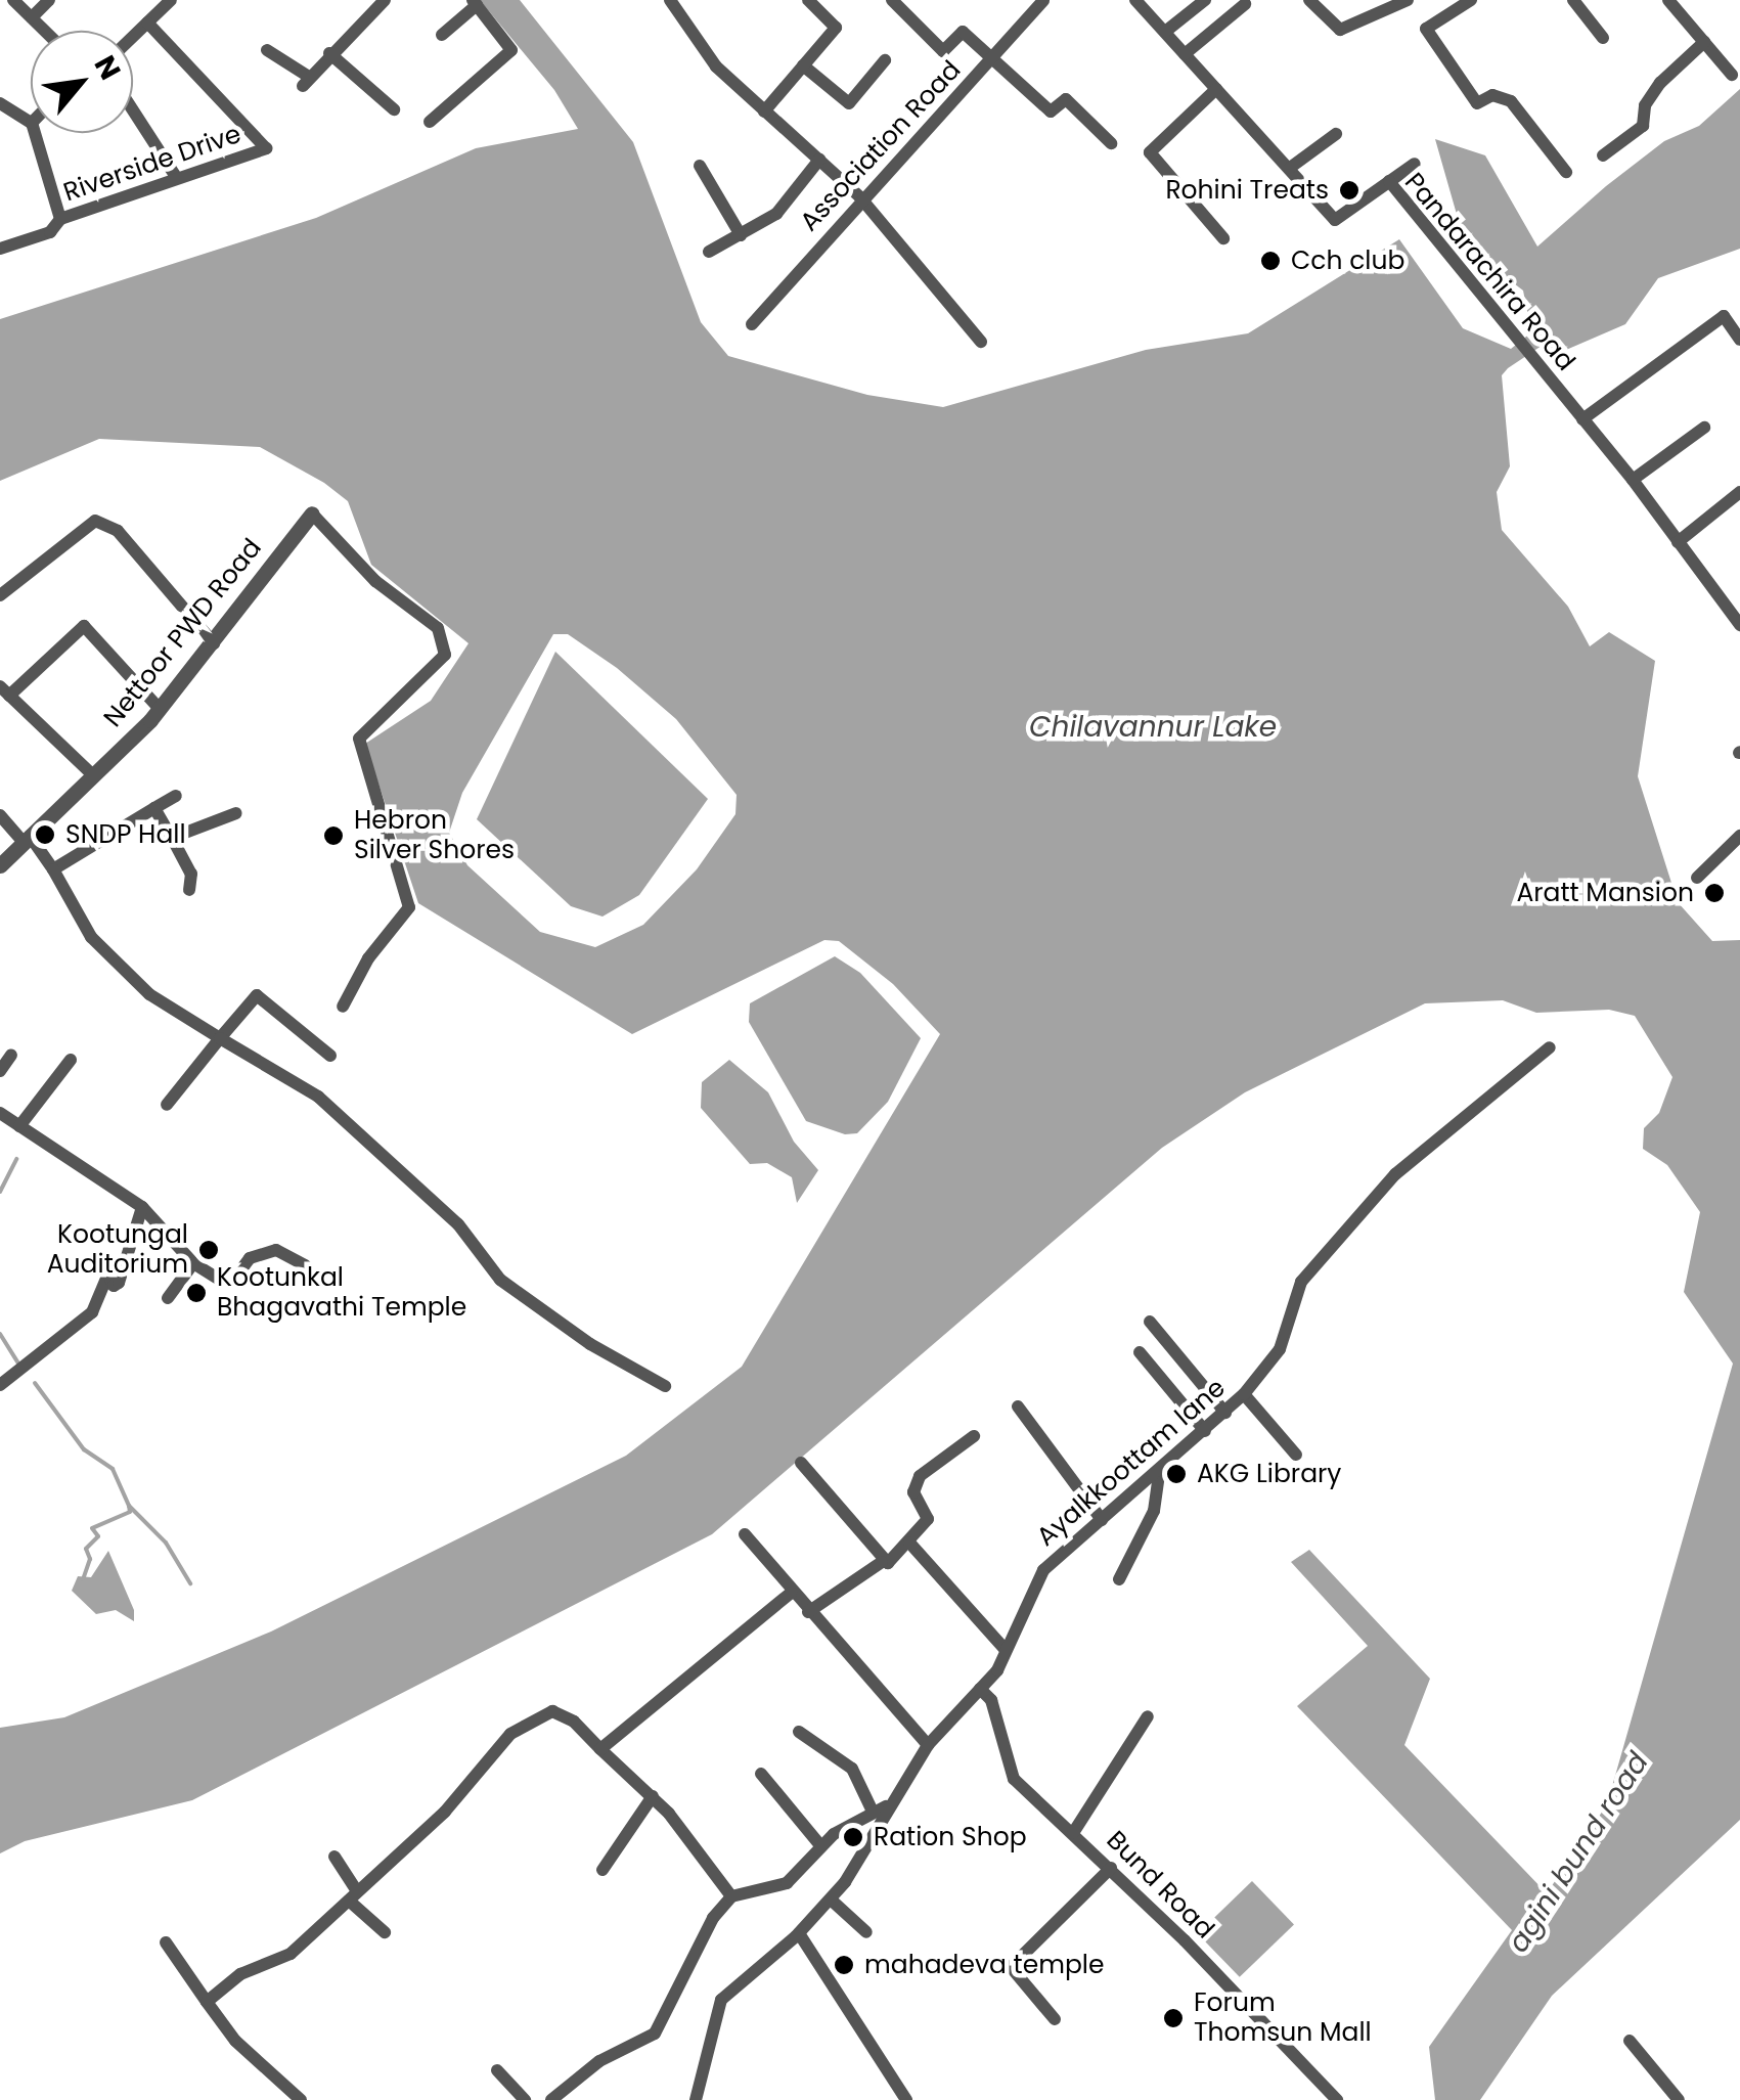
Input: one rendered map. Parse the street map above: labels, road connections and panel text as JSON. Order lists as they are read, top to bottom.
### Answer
{
  "streets": {
    "street": [
      "Association Road",
      "Riverside Drive",
      "Pandarachira Road",
      "Nettoor PWD Road",
      "Ayalkkoottam lane",
      "Bund Road"
    ]
  },
  "crossings": [
    ["Ayalkkoottam lane", "Bund Road"]
  ],
  "water": ["Chilavannur Lake", "agini bund road"],
  "places": [
    "Rohini Treats",
    "Cch club",
    "SNDP Hall",
    "Hebron Silver Shores",
    "Aratt Mansion",
    "Kootungal Auditorium",
    "Kootunkal Bhagavathi Temple",
    "AKG Library",
    "Ration Shop",
    "mahadeva temple",
    "Forum Thomsun Mall"
  ],
  "north": "top right"
}
